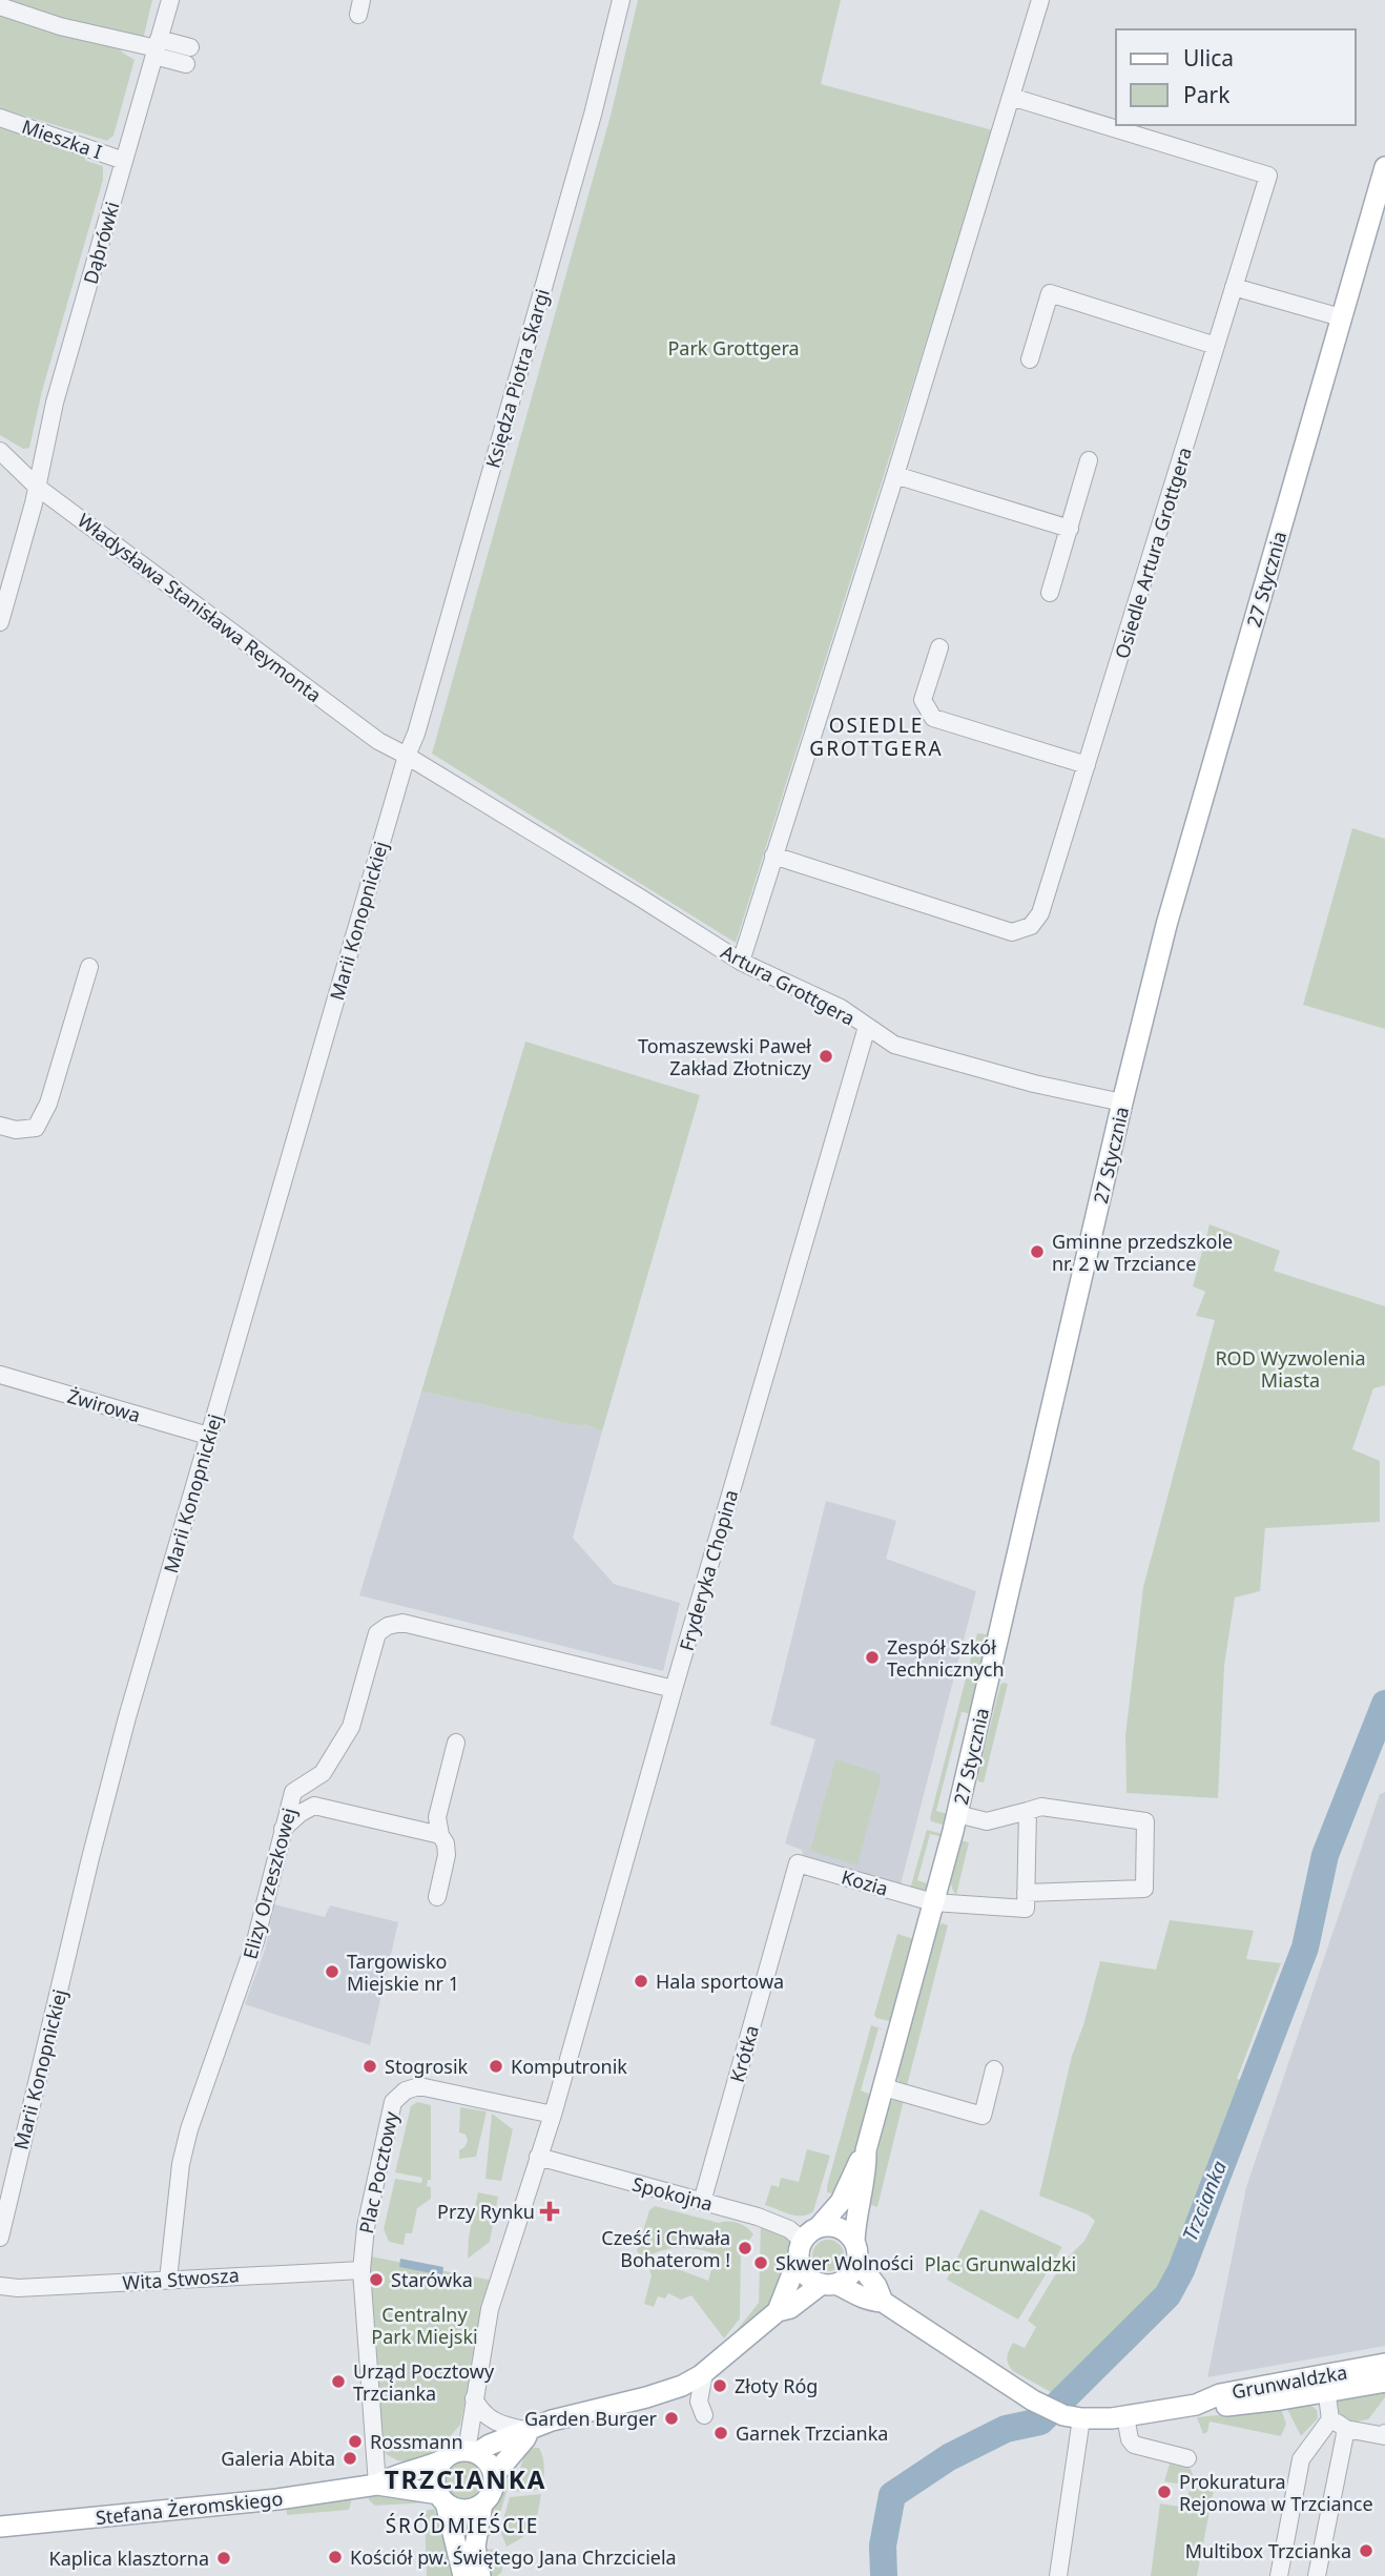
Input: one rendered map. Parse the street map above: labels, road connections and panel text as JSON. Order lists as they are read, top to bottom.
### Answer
{
  "streets": {
    "main road": ["27 Stycznia", "Grunwaldzka", "Stefana Żeromskiego"],
    "street": [
      "Mieszka I",
      "Dąbrówki",
      "Księdza Piotra Skargi",
      "Osiedle Artura Grottgera",
      "Władysława Stanisława Reymonta",
      "Marii Konopnickiej",
      "Artura Grottgera",
      "Żwirowa",
      "Fryderyka Chopina",
      "Kozia",
      "Elizy Orzeszkowej",
      "Krótka",
      "Plac Pocztowy",
      "Spokojna",
      "Wita Stwosza"
    ]
  },
  "crossings": [
    ["Mieszka I", "Dąbrówki"],
    ["Dąbrówki", "Władysława Stanisława Reymonta"],
    ["Księdza Piotra Skargi", "Władysława Stanisława Reymonta"],
    ["Księdza Piotra Skargi", "Marii Konopnickiej"],
    ["Księdza Piotra Skargi", "Artura Grottgera"],
    ["27 Stycznia", "Artura Grottgera"],
    ["27 Stycznia", "Kozia"],
    ["27 Stycznia", "Spokojna"],
    ["Władysława Stanisława Reymonta", "Marii Konopnickiej"],
    ["Władysława Stanisława Reymonta", "Artura Grottgera"],
    ["Marii Konopnickiej", "Artura Grottgera"],
    ["Marii Konopnickiej", "Żwirowa"],
    ["Artura Grottgera", "Fryderyka Chopina"],
    ["Fryderyka Chopina", "Elizy Orzeszkowej"],
    ["Fryderyka Chopina", "Plac Pocztowy"],
    ["Kozia", "Krótka"],
    ["Elizy Orzeszkowej", "Wita Stwosza"],
    ["Krótka", "Spokojna"],
    ["Plac Pocztowy", "Wita Stwosza"],
    ["Plac Pocztowy", "Stefana Żeromskiego"]
  ],
  "districts": ["OSIEDLE GROTTGERA", "TRZCIANKA", "ŚRÓDMIEŚCIE"],
  "water": ["Trzcianka"],
  "parks": [
    "Park Grottgera",
    "ROD Wyzwolenia Miasta",
    "Plac Grunwaldzki",
    "Centralny Park Miejski"
  ],
  "places": {
    "other": [
      "Tomaszewski Paweł Zakład Złotniczy",
      "Gminne przedszkole nr. 2 w Trzciance",
      "Zespół Szkół Technicznych",
      "Targowisko Miejskie nr 1",
      "Hala sportowa",
      "Stogrosik",
      "Komputronik",
      "Cześć i Chwała Bohaterom !",
      "Skwer Wolności",
      "Starówka",
      "Urząd Pocztowy Trzcianka",
      "Złoty Róg",
      "Garden Burger",
      "Garnek Trzcianka",
      "Rossmann",
      "Galeria Abita",
      "Prokuratura Rejonowa w Trzciance",
      "Multibox Trzcianka",
      "Kościół pw. Świętego Jana Chrzciciela",
      "Kaplica klasztorna"
    ],
    "health": ["Przy Rynku"]
  },
  "legend": ["Ulica", "Park"]
}
